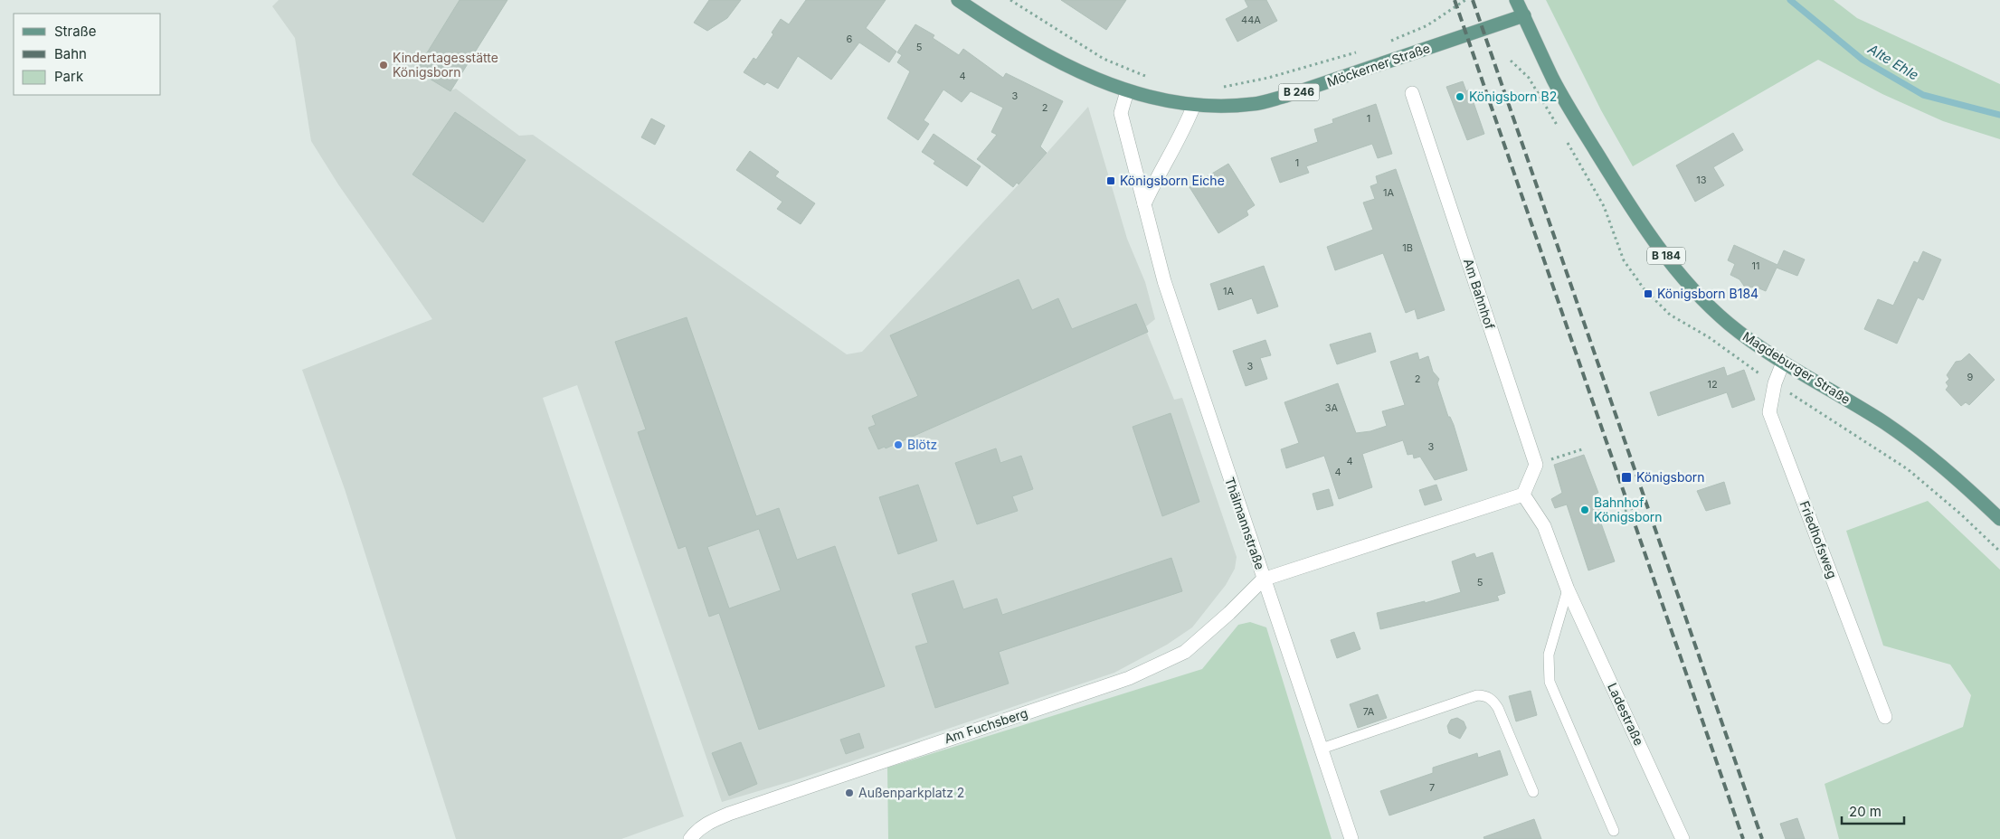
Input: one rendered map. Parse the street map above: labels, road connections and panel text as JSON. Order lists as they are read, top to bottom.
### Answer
{
  "streets": {
    "main road": [
      "Möckerner Straße",
      "B 246",
      "B 184",
      "Magdeburger Straße"
    ],
    "street": [
      "Am Bahnhof",
      "Thälmannstraße",
      "Friedhofsweg",
      "Ladestraße",
      "Am Fuchsberg"
    ]
  },
  "crossings": [
    ["Möckerner Straße", "Magdeburger Straße"],
    ["Möckerner Straße", "Thälmannstraße"],
    ["Magdeburger Straße", "Friedhofsweg"],
    ["Thälmannstraße", "Am Fuchsberg"]
  ],
  "water": ["Alte Ehle"],
  "places": {
    "other": [
      "Kindertagesstätte Königsborn",
      "Königsborn B2",
      "Blötz",
      "Bahnhof Königsborn",
      "Außenparkplatz 2"
    ],
    "transit": ["Königsborn Eiche", "Königsborn B184", "Königsborn"]
  },
  "house_numbers": [
    "44A",
    "6",
    "5",
    "4",
    "3",
    "2",
    "1",
    "1",
    "13",
    "1A",
    "1B",
    "11",
    "1A",
    "3",
    "9",
    "2",
    "12",
    "3A",
    "3",
    "4",
    "4",
    "5",
    "7A",
    "7"
  ],
  "legend": ["Straße", "Bahn", "Park"],
  "scale_bar": "20 m"
}
